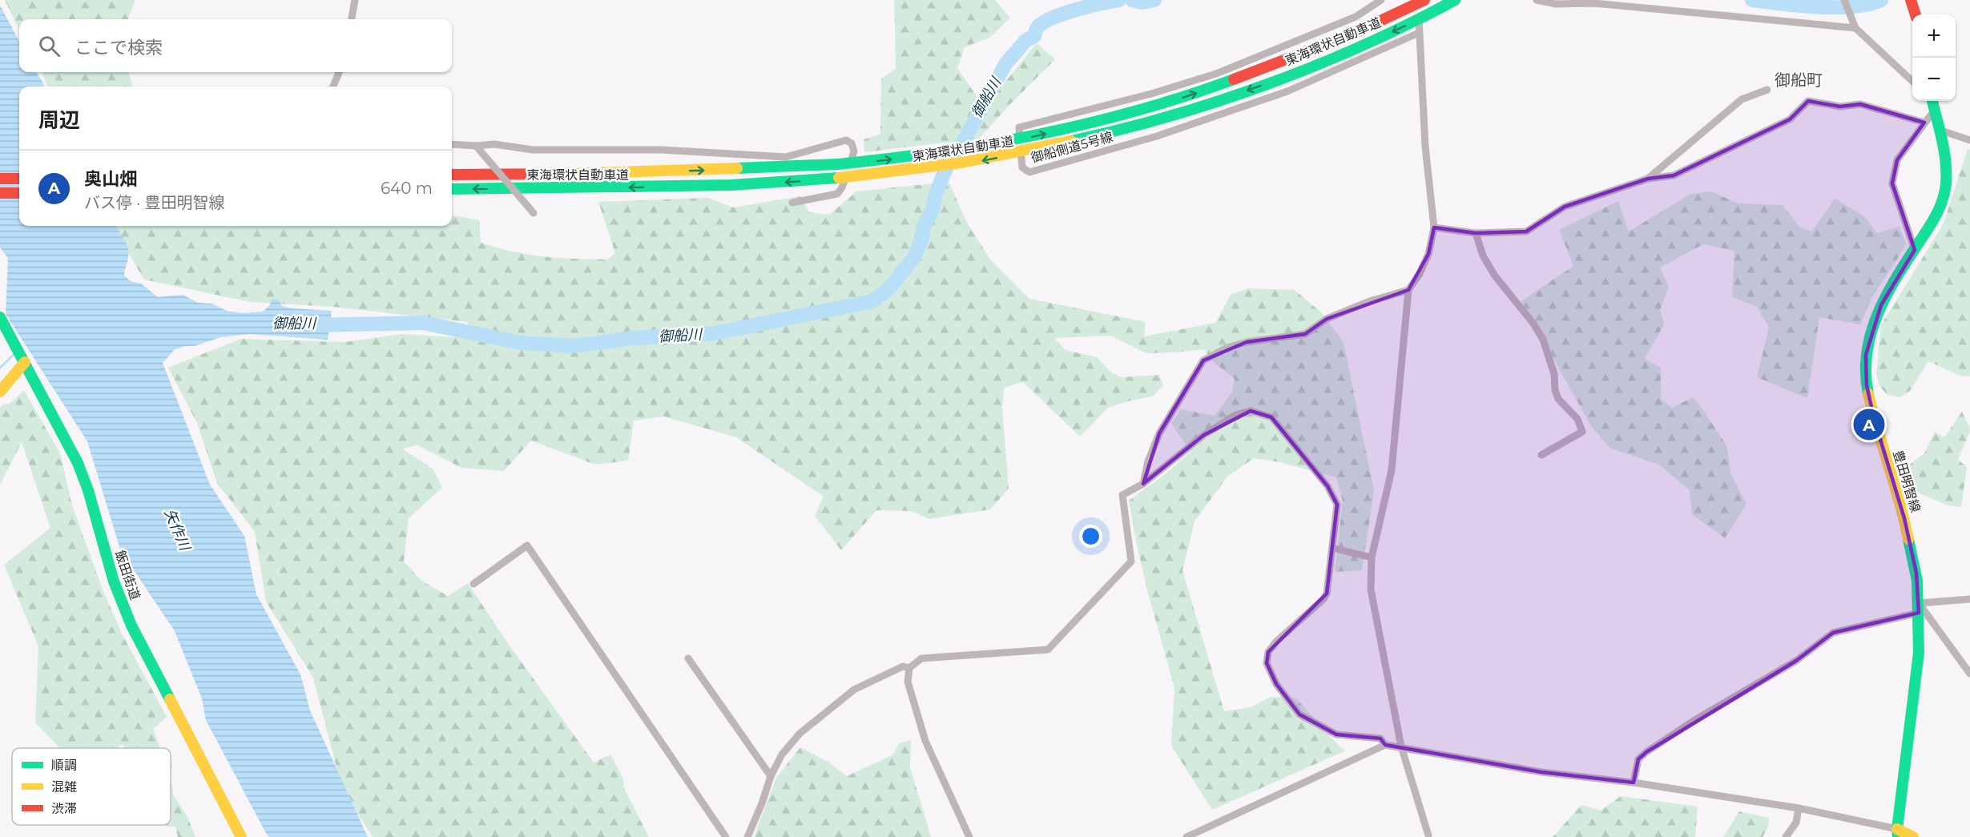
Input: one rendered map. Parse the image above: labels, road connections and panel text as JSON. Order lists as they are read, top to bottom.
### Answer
{
  "streets": {
    "main road": ["東海環状自動車道", "豊田明智線", "飯田街道"],
    "street": ["御船側道5号線"]
  },
  "districts": ["御船町"],
  "water": ["御船川", "矢作川"],
  "legend": ["順調", "混雑", "渋滞"],
  "page": {
    "map_buttons": ["+", "−"],
    "search": "ここで検索",
    "heading": "周辺",
    "list": [
      {
        "mark": "A",
        "name": "奥山畑",
        "note": "バス停 · 豊田明智線",
        "value": "640 m"
      }
    ],
    "pins": "A"
  }
}
